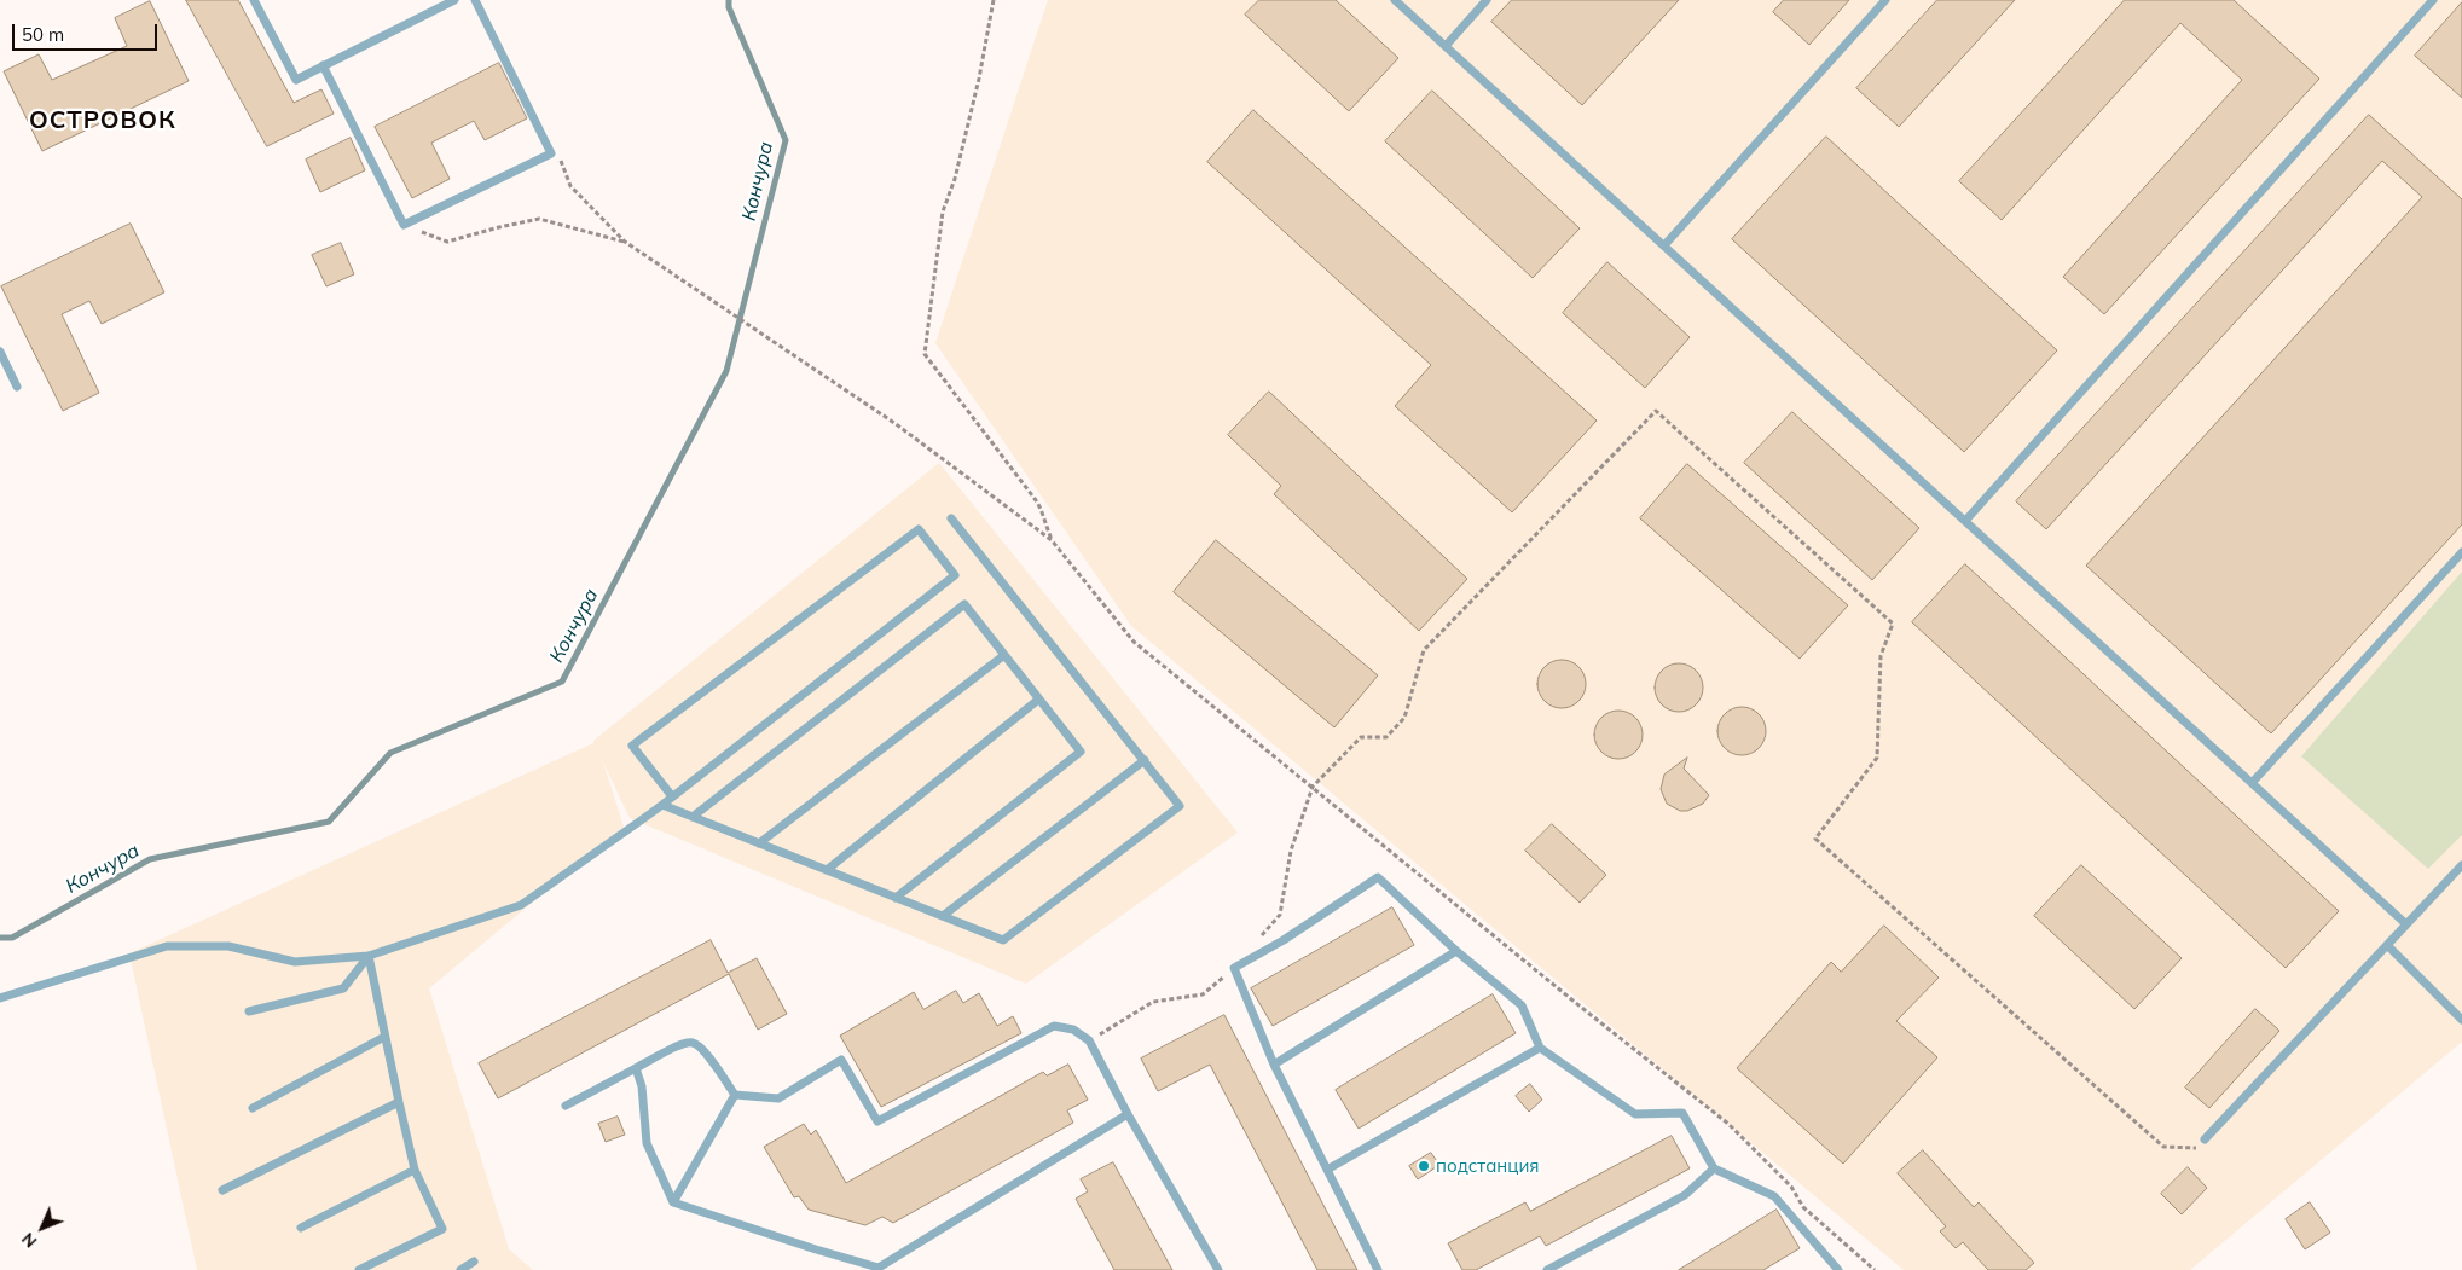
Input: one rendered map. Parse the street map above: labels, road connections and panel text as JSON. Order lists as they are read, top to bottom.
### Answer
{
  "districts": ["ОСТРОВОК"],
  "water": ["Кончура"],
  "places": ["подстанция"],
  "scale_bar": "50 m",
  "north": "bottom left"
}
